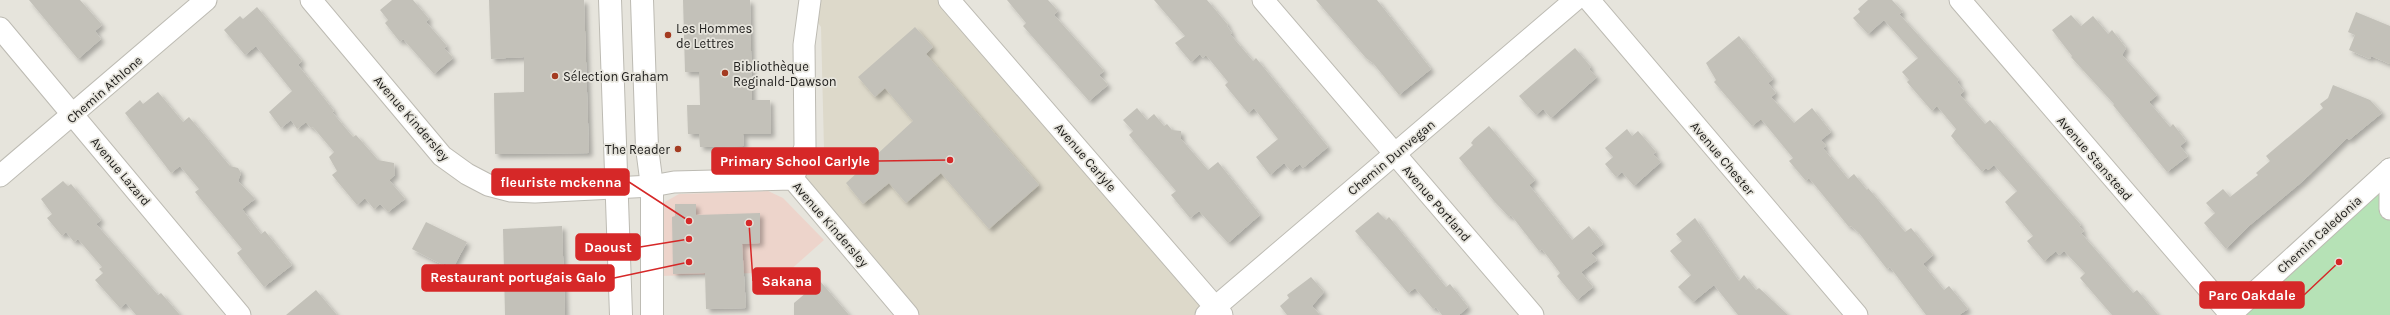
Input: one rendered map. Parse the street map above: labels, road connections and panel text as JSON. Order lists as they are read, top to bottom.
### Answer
{
  "streets": {
    "street": [
      "Chemin Athlone",
      "Avenue Kindersley",
      "Avenue Carlyle",
      "Chemin Dunvegan",
      "Avenue Chester",
      "Avenue Stanstead",
      "Avenue Lazard",
      "Avenue Portland",
      "Chemin Caledonia"
    ]
  },
  "crossings": [
    ["Chemin Athlone", "Avenue Lazard"],
    ["Avenue Carlyle", "Chemin Dunvegan"],
    ["Chemin Dunvegan", "Avenue Portland"],
    ["Avenue Stanstead", "Chemin Caledonia"]
  ],
  "places": [
    "Les Hommes de Lettres",
    "Bibliothèque Reginald-Dawson",
    "Sélection Graham",
    "The Reader",
    "Primary School Carlyle",
    "fleuriste mckenna",
    "Sakana",
    "Daoust",
    "Restaurant portugais Galo",
    "Parc Oakdale"
  ]
}
